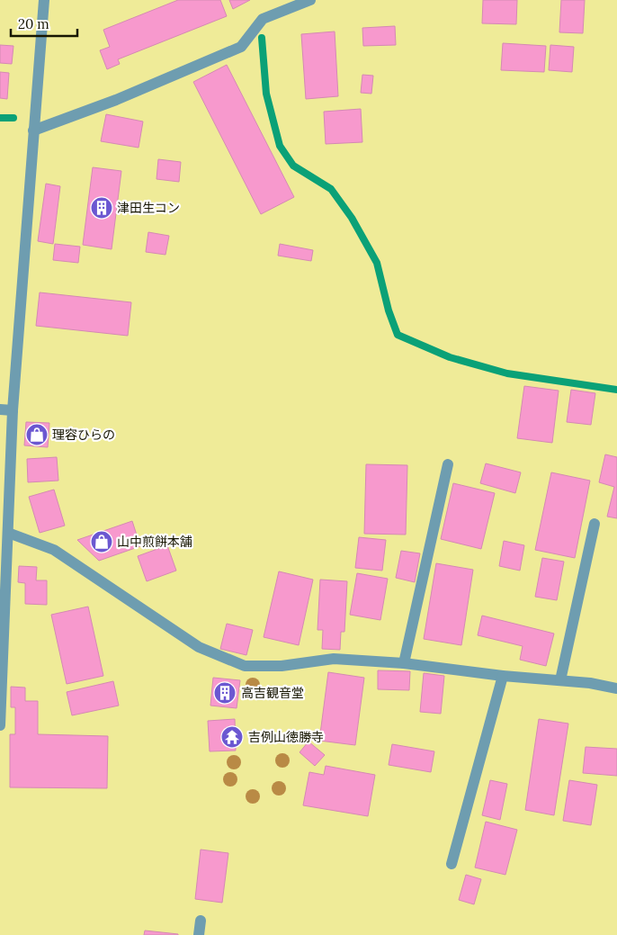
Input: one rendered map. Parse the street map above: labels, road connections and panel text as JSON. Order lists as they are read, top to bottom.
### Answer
{
  "places": {
    "building": ["津田生コン", "高吉観音堂"],
    "shop": ["理容ひらの", "山中煎餅本舗"],
    "temple": ["吉例山徳勝寺"]
  },
  "scale_bar": "20 m"
}
